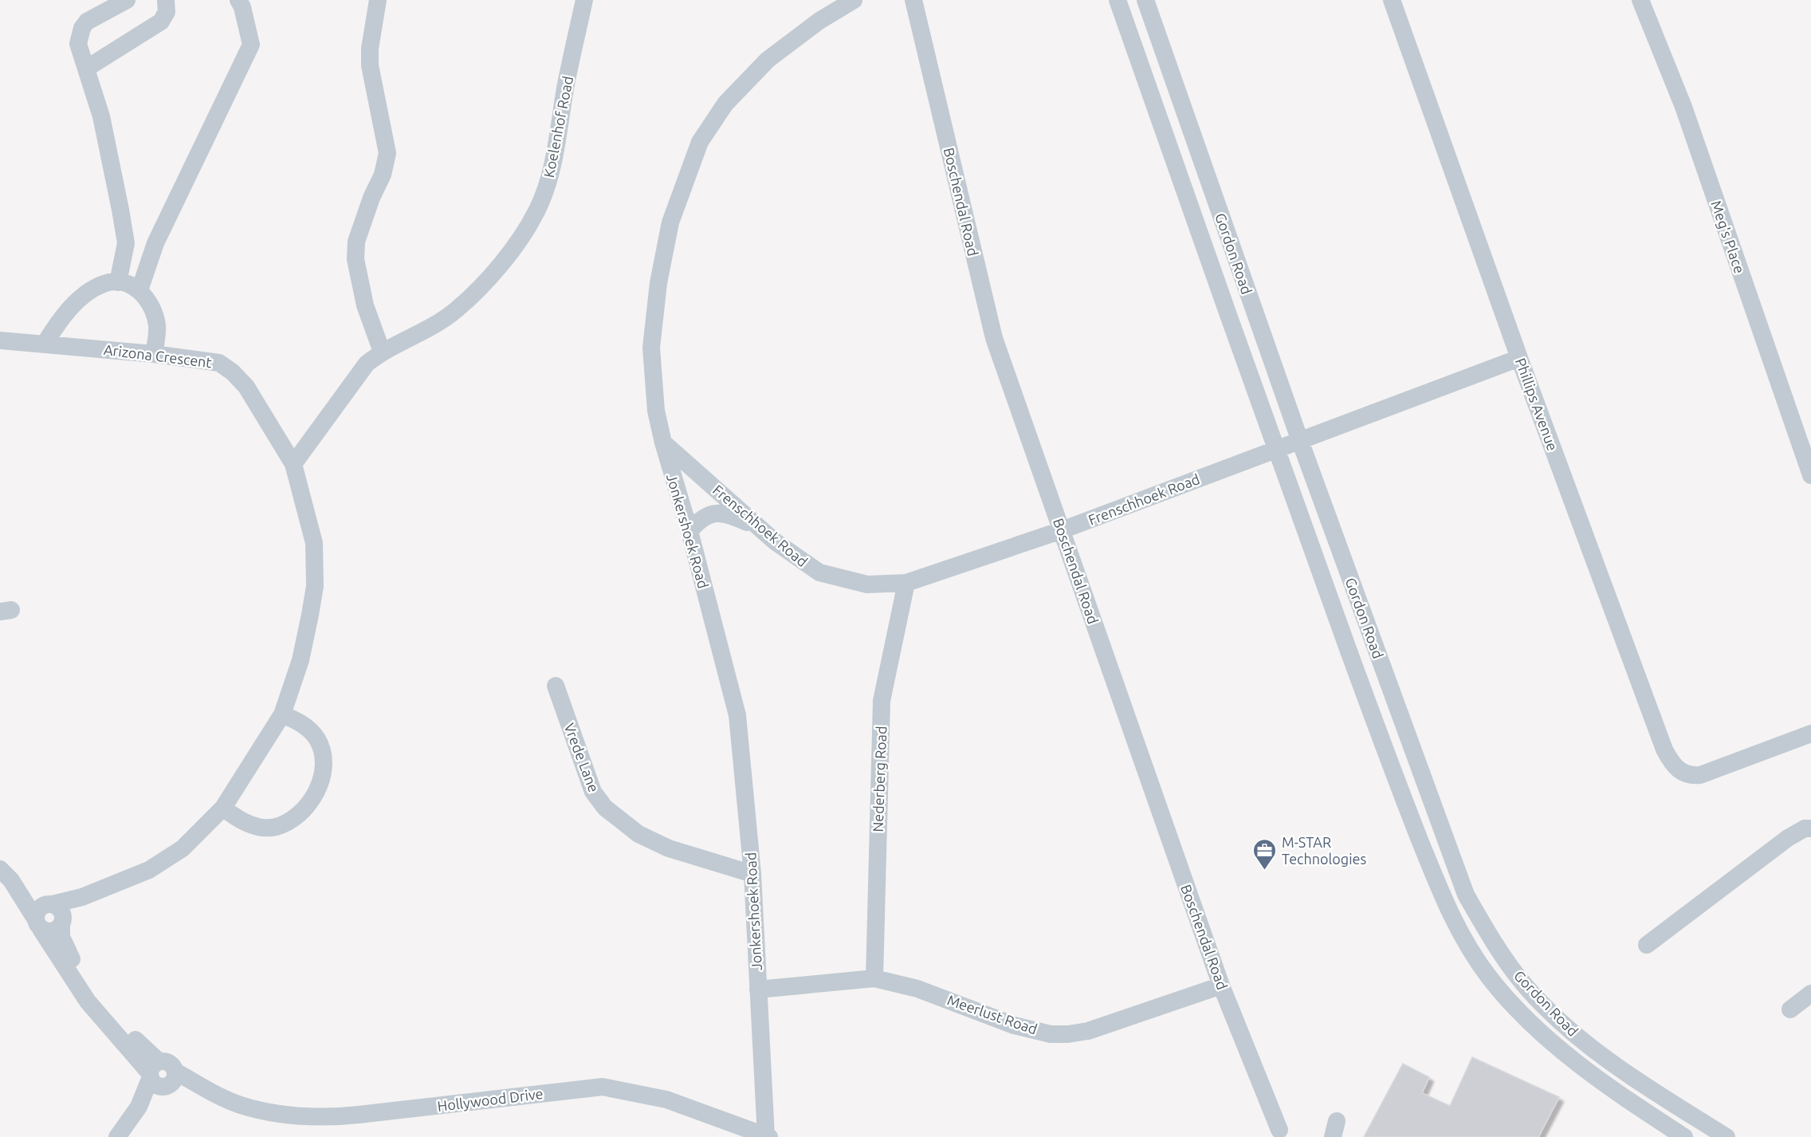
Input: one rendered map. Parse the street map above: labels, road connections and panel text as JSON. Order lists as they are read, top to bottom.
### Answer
{
  "streets": {
    "street": [
      "Koelenhof Road",
      "Boschendal Road",
      "Meg's Place",
      "Gordon Road",
      "Arizona Crescent",
      "Phillips Avenue",
      "Frenschhoek Road",
      "Jonkershoek Road",
      "Vrede Lane",
      "Nederberg Road",
      "Meerlust Road",
      "Hollywood Drive"
    ]
  },
  "crossings": [
    ["Koelenhof Road", "Arizona Crescent"],
    ["Boschendal Road", "Frenschhoek Road"],
    ["Boschendal Road", "Meerlust Road"],
    ["Gordon Road", "Frenschhoek Road"],
    ["Arizona Crescent", "Hollywood Drive"],
    ["Phillips Avenue", "Frenschhoek Road"],
    ["Frenschhoek Road", "Jonkershoek Road"],
    ["Frenschhoek Road", "Nederberg Road"],
    ["Jonkershoek Road", "Vrede Lane"],
    ["Jonkershoek Road", "Meerlust Road"],
    ["Jonkershoek Road", "Hollywood Drive"],
    ["Nederberg Road", "Meerlust Road"]
  ],
  "places": {
    "office": ["M-STAR Technologies"]
  }
}
